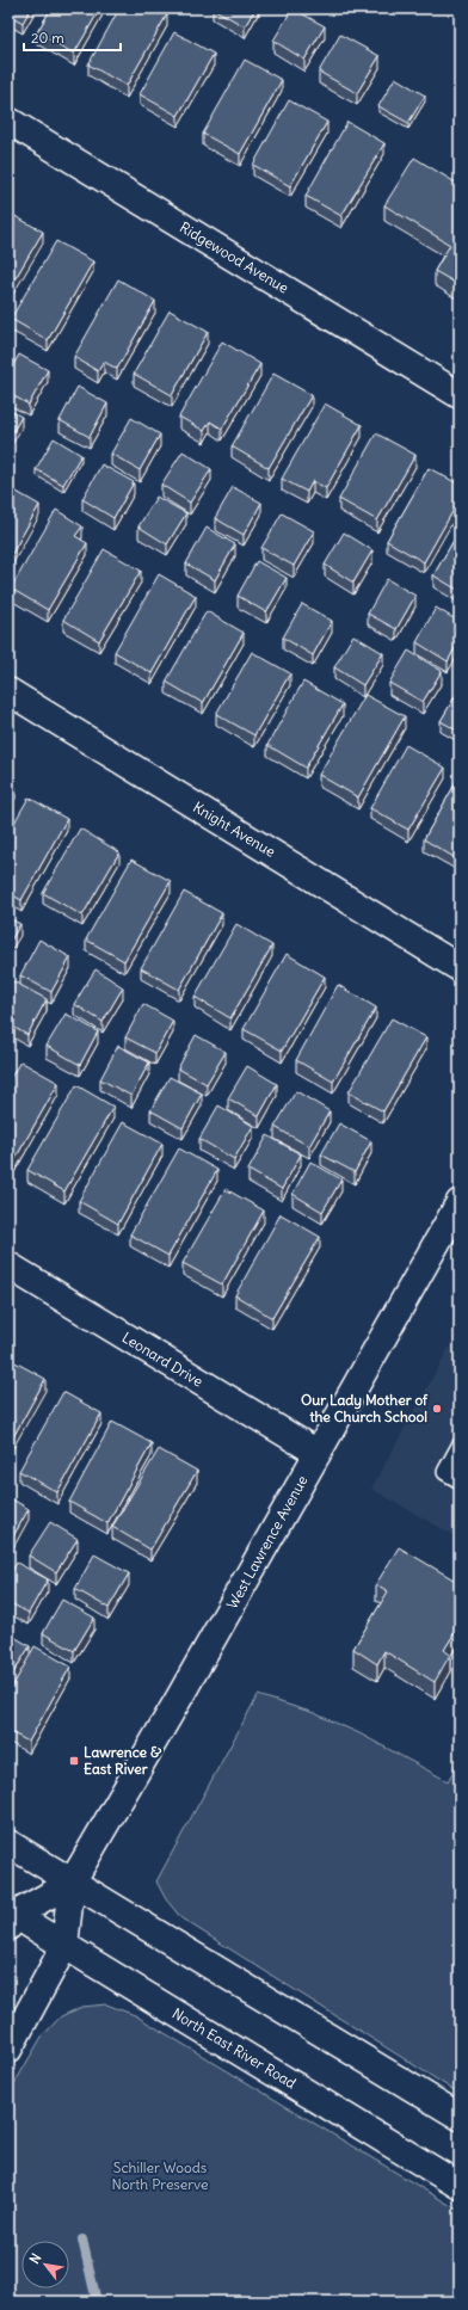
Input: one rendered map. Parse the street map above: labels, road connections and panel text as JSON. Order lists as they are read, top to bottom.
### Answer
{
  "streets": {
    "main road": [
      "Ridgewood Avenue",
      "Knight Avenue",
      "Leonard Drive",
      "West Lawrence Avenue",
      "North East River Road"
    ]
  },
  "crossings": [
    ["Leonard Drive", "West Lawrence Avenue"]
  ],
  "parks": ["Schiller Woods North Preserve"],
  "places": {
    "other": ["Our Lady Mother of the Church School"],
    "transit": ["Lawrence & East River"]
  },
  "scale_bar": "20 m",
  "north": "top left"
}
